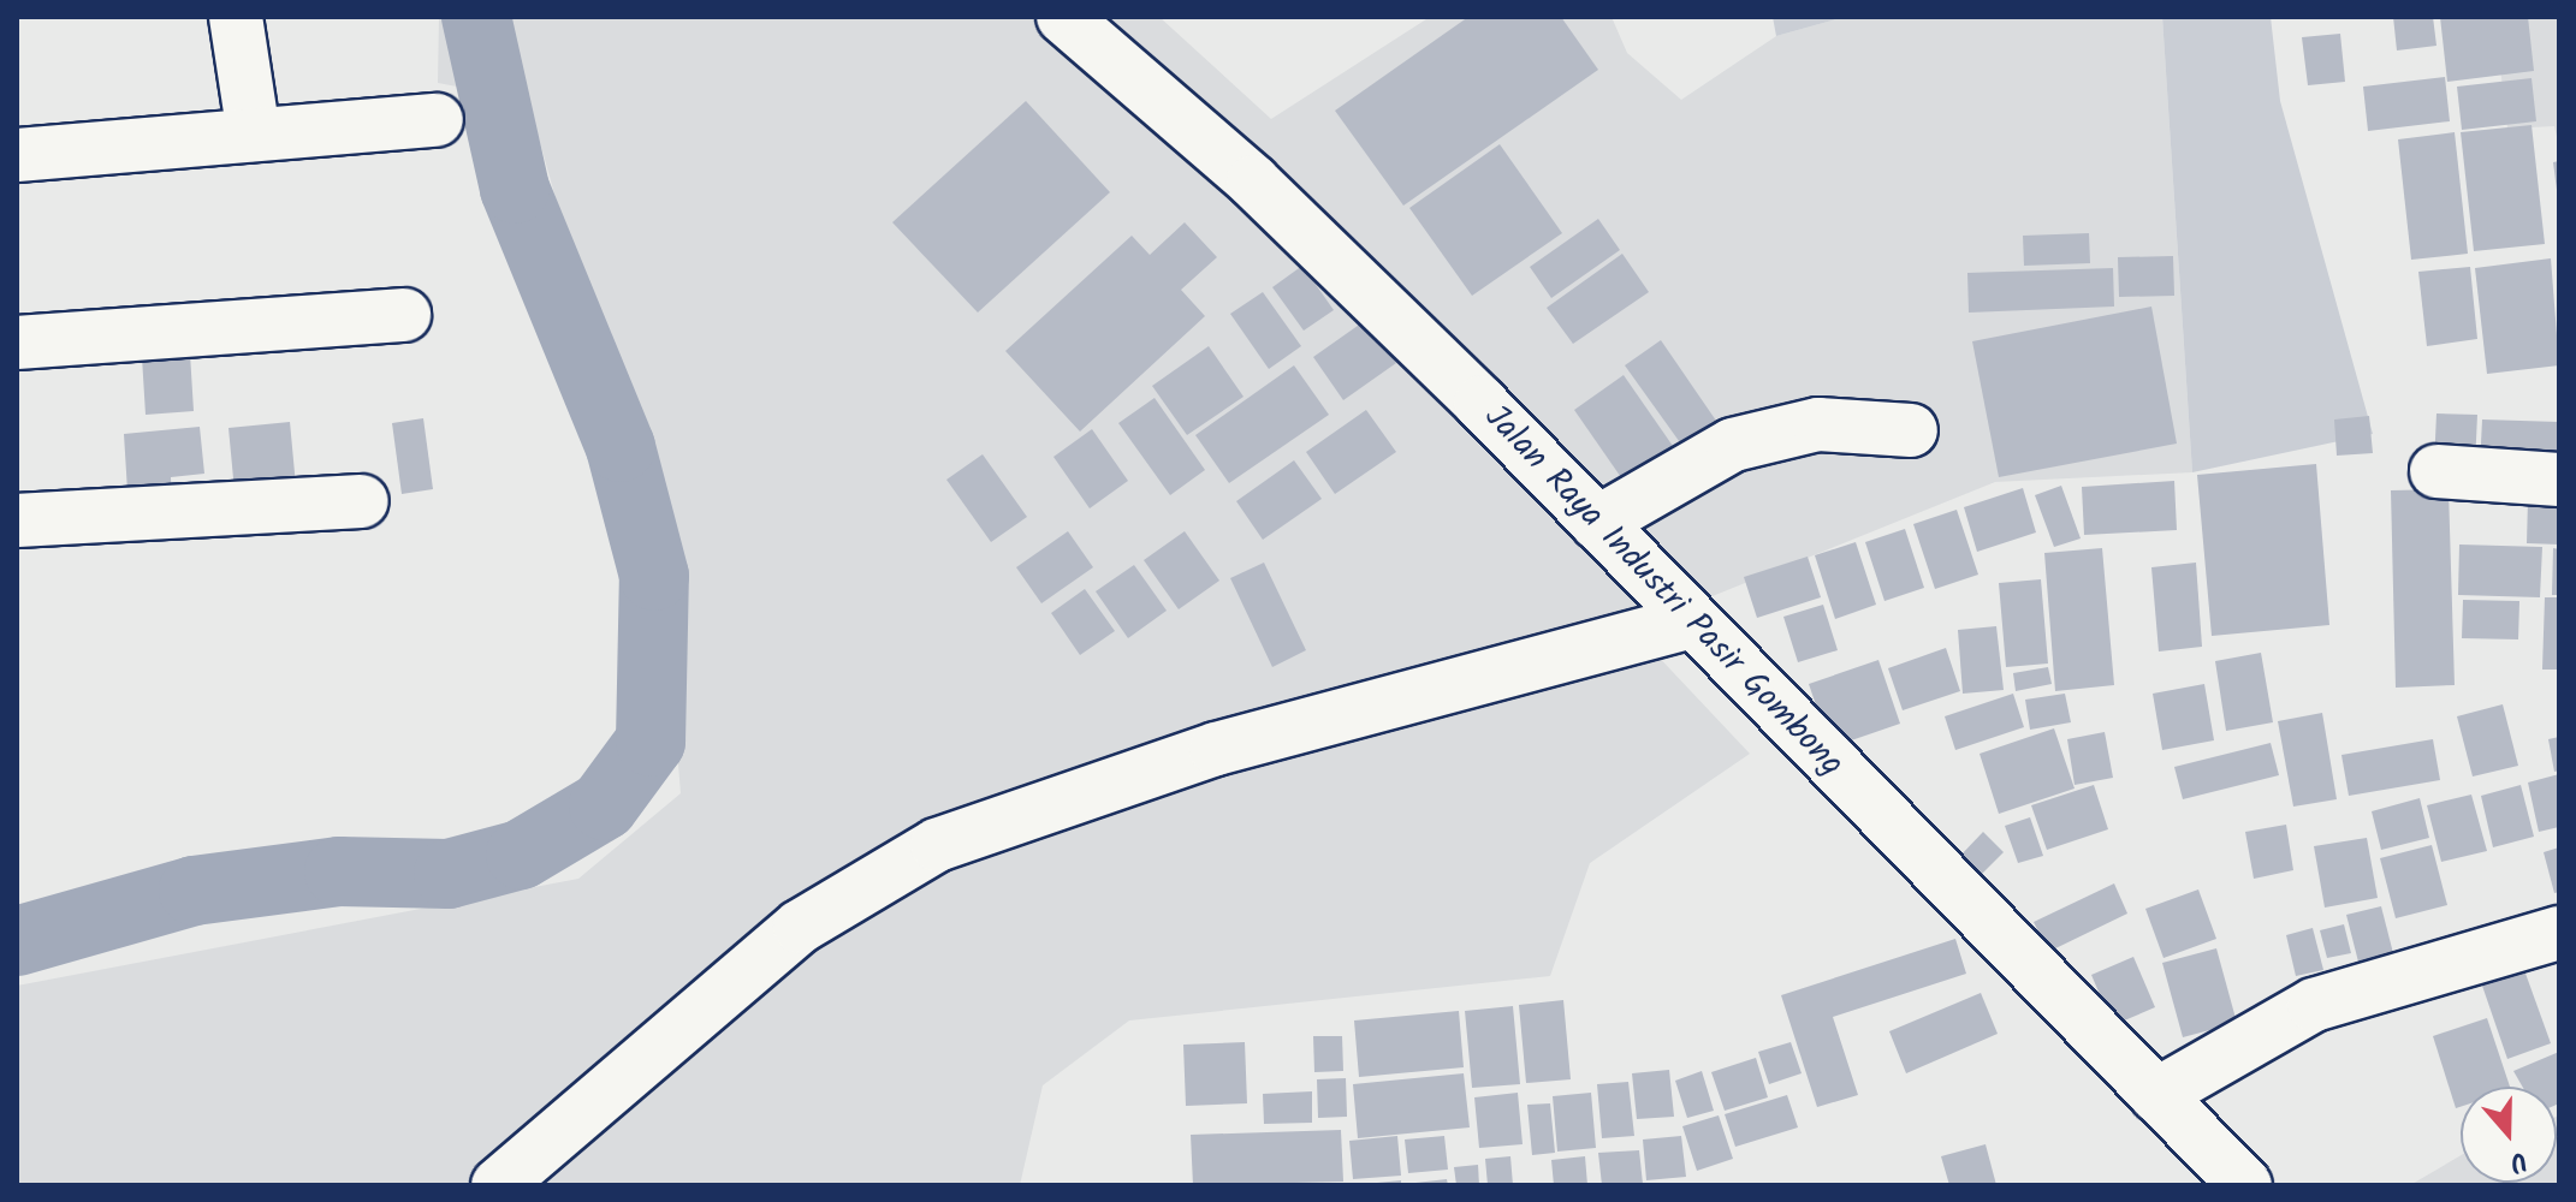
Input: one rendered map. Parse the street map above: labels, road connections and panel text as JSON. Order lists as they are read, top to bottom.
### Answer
{
  "streets": {
    "street": ["Jalan Raya Industri Pasir Gombong"]
  },
  "north": "bottom"
}
